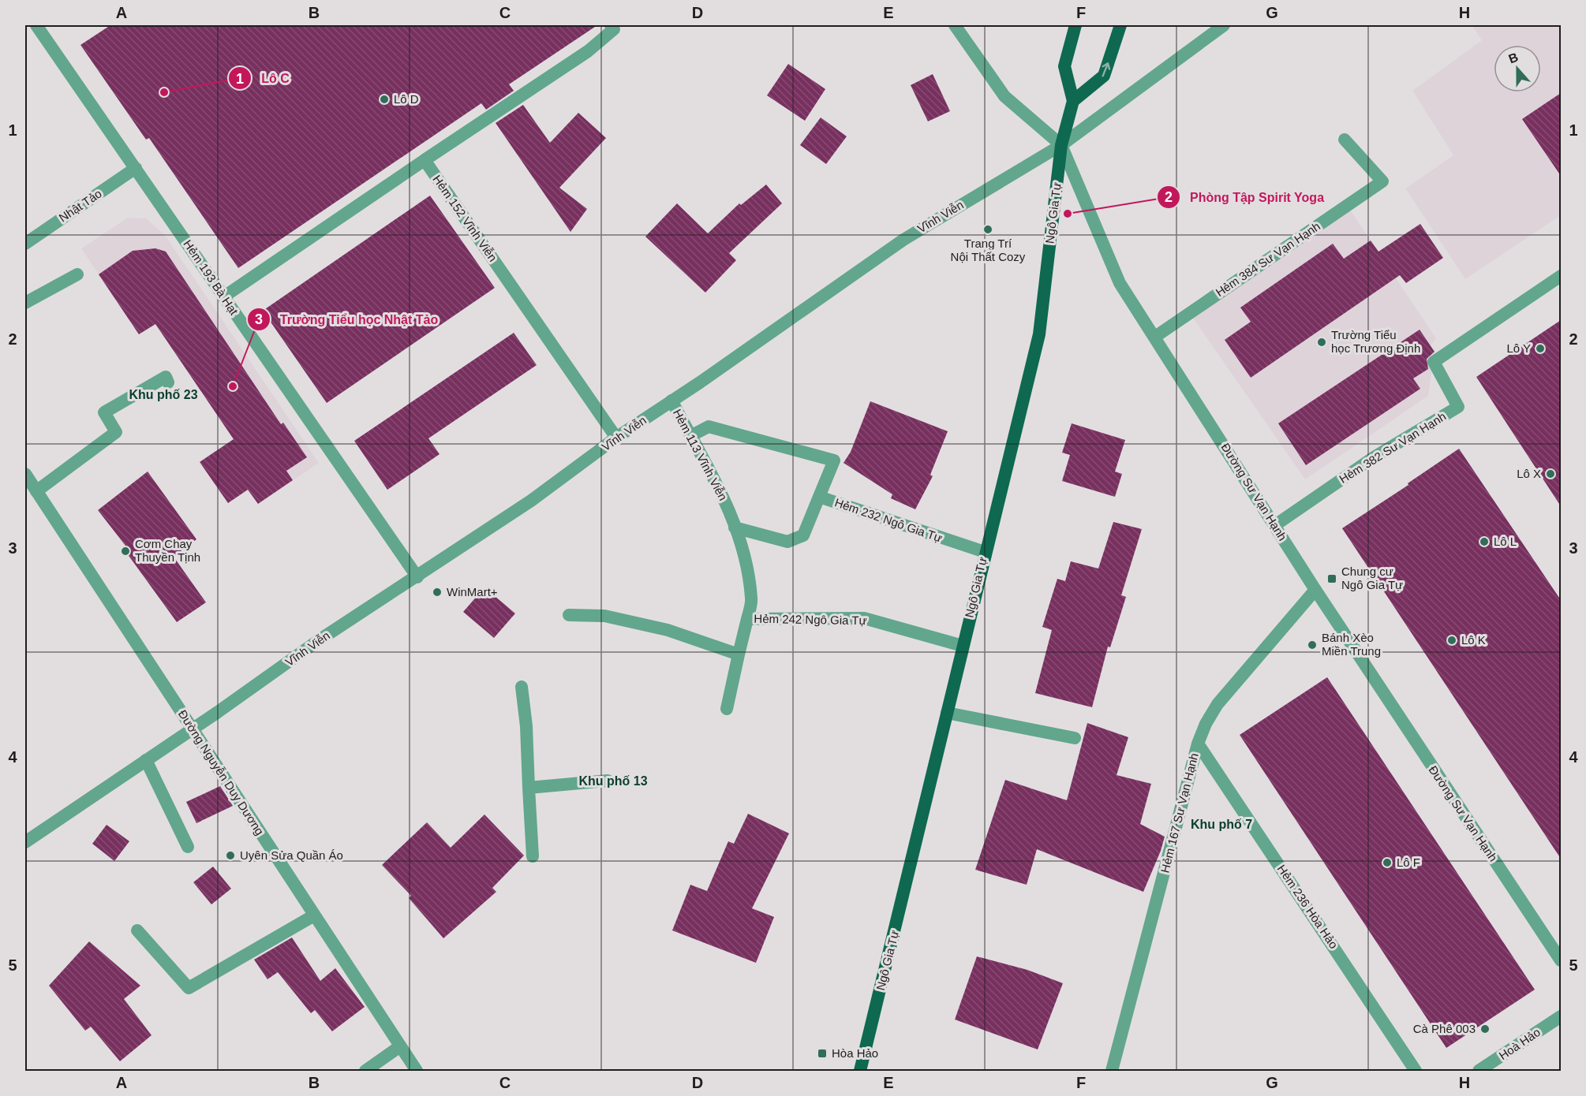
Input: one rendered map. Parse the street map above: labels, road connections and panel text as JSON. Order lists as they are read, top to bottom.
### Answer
{
  "streets": {
    "main road": ["Ngô Gia Tự"],
    "street": [
      "Nhật Tảo",
      "Vĩnh Viễn",
      "Hẻm 152 Vĩnh Viễn",
      "Hẻm 384 Sư Vạn Hạnh",
      "Hẻm 193 Bà Hạt",
      "Hẻm 382 Sư Vạn Hạnh",
      "Hẻm 113 Vĩnh Viễn",
      "Đường Sư Vạn Hạnh",
      "Hẻm 232 Ngô Gia Tự",
      "Hẻm 242 Ngô Gia Tự",
      "Đường Nguyễn Duy Dương",
      "Hẻm 167 Sư Vạn Hạnh",
      "Hẻm 236 Hòa Hảo",
      "Hoà Hảo"
    ]
  },
  "crossings": [
    ["Nhật Tảo", "Hẻm 193 Bà Hạt"],
    ["Ngô Gia Tự", "Vĩnh Viễn"],
    ["Ngô Gia Tự", "Đường Sư Vạn Hạnh"],
    ["Ngô Gia Tự", "Hẻm 232 Ngô Gia Tự"],
    ["Ngô Gia Tự", "Hẻm 242 Ngô Gia Tự"],
    ["Vĩnh Viễn", "Hẻm 152 Vĩnh Viễn"],
    ["Vĩnh Viễn", "Hẻm 193 Bà Hạt"],
    ["Vĩnh Viễn", "Hẻm 113 Vĩnh Viễn"],
    ["Vĩnh Viễn", "Đường Sư Vạn Hạnh"],
    ["Vĩnh Viễn", "Đường Nguyễn Duy Dương"],
    ["Hẻm 384 Sư Vạn Hạnh", "Đường Sư Vạn Hạnh"],
    ["Hẻm 382 Sư Vạn Hạnh", "Đường Sư Vạn Hạnh"],
    ["Hẻm 113 Vĩnh Viễn", "Hẻm 232 Ngô Gia Tự"],
    ["Hẻm 113 Vĩnh Viễn", "Hẻm 242 Ngô Gia Tự"],
    ["Đường Sư Vạn Hạnh", "Hẻm 167 Sư Vạn Hạnh"],
    ["Hẻm 167 Sư Vạn Hạnh", "Hẻm 236 Hòa Hảo"]
  ],
  "districts": ["Khu phố 23", "Khu phố 13", "Khu phố 7"],
  "places": {
    "other": [
      "Lô C",
      "Lô D",
      "Phòng Tập Spirit Yoga",
      "Trang Trí Nội Thất Cozy",
      "Trường Tiểu học Trương Định",
      "Lô Y",
      "Trường Tiểu học Nhật Tảo",
      "Lô X",
      "Lô L",
      "Cơm Chay Thuyền Tịnh",
      "WinMart+",
      "Lô K",
      "Bánh Xèo Miền Trung",
      "Uyên Sửa Quần Áo",
      "Lô F",
      "Cà Phê 003"
    ],
    "transit": ["Chung cư Ngô Gia Tự", "Hòa Hảo"]
  },
  "north": "top",
  "grid": {
    "columns": [
      "A",
      "B",
      "C",
      "D",
      "E",
      "F",
      "G",
      "H"
    ],
    "rows": [
      "1",
      "2",
      "3",
      "4",
      "5"
    ]
  }
}
